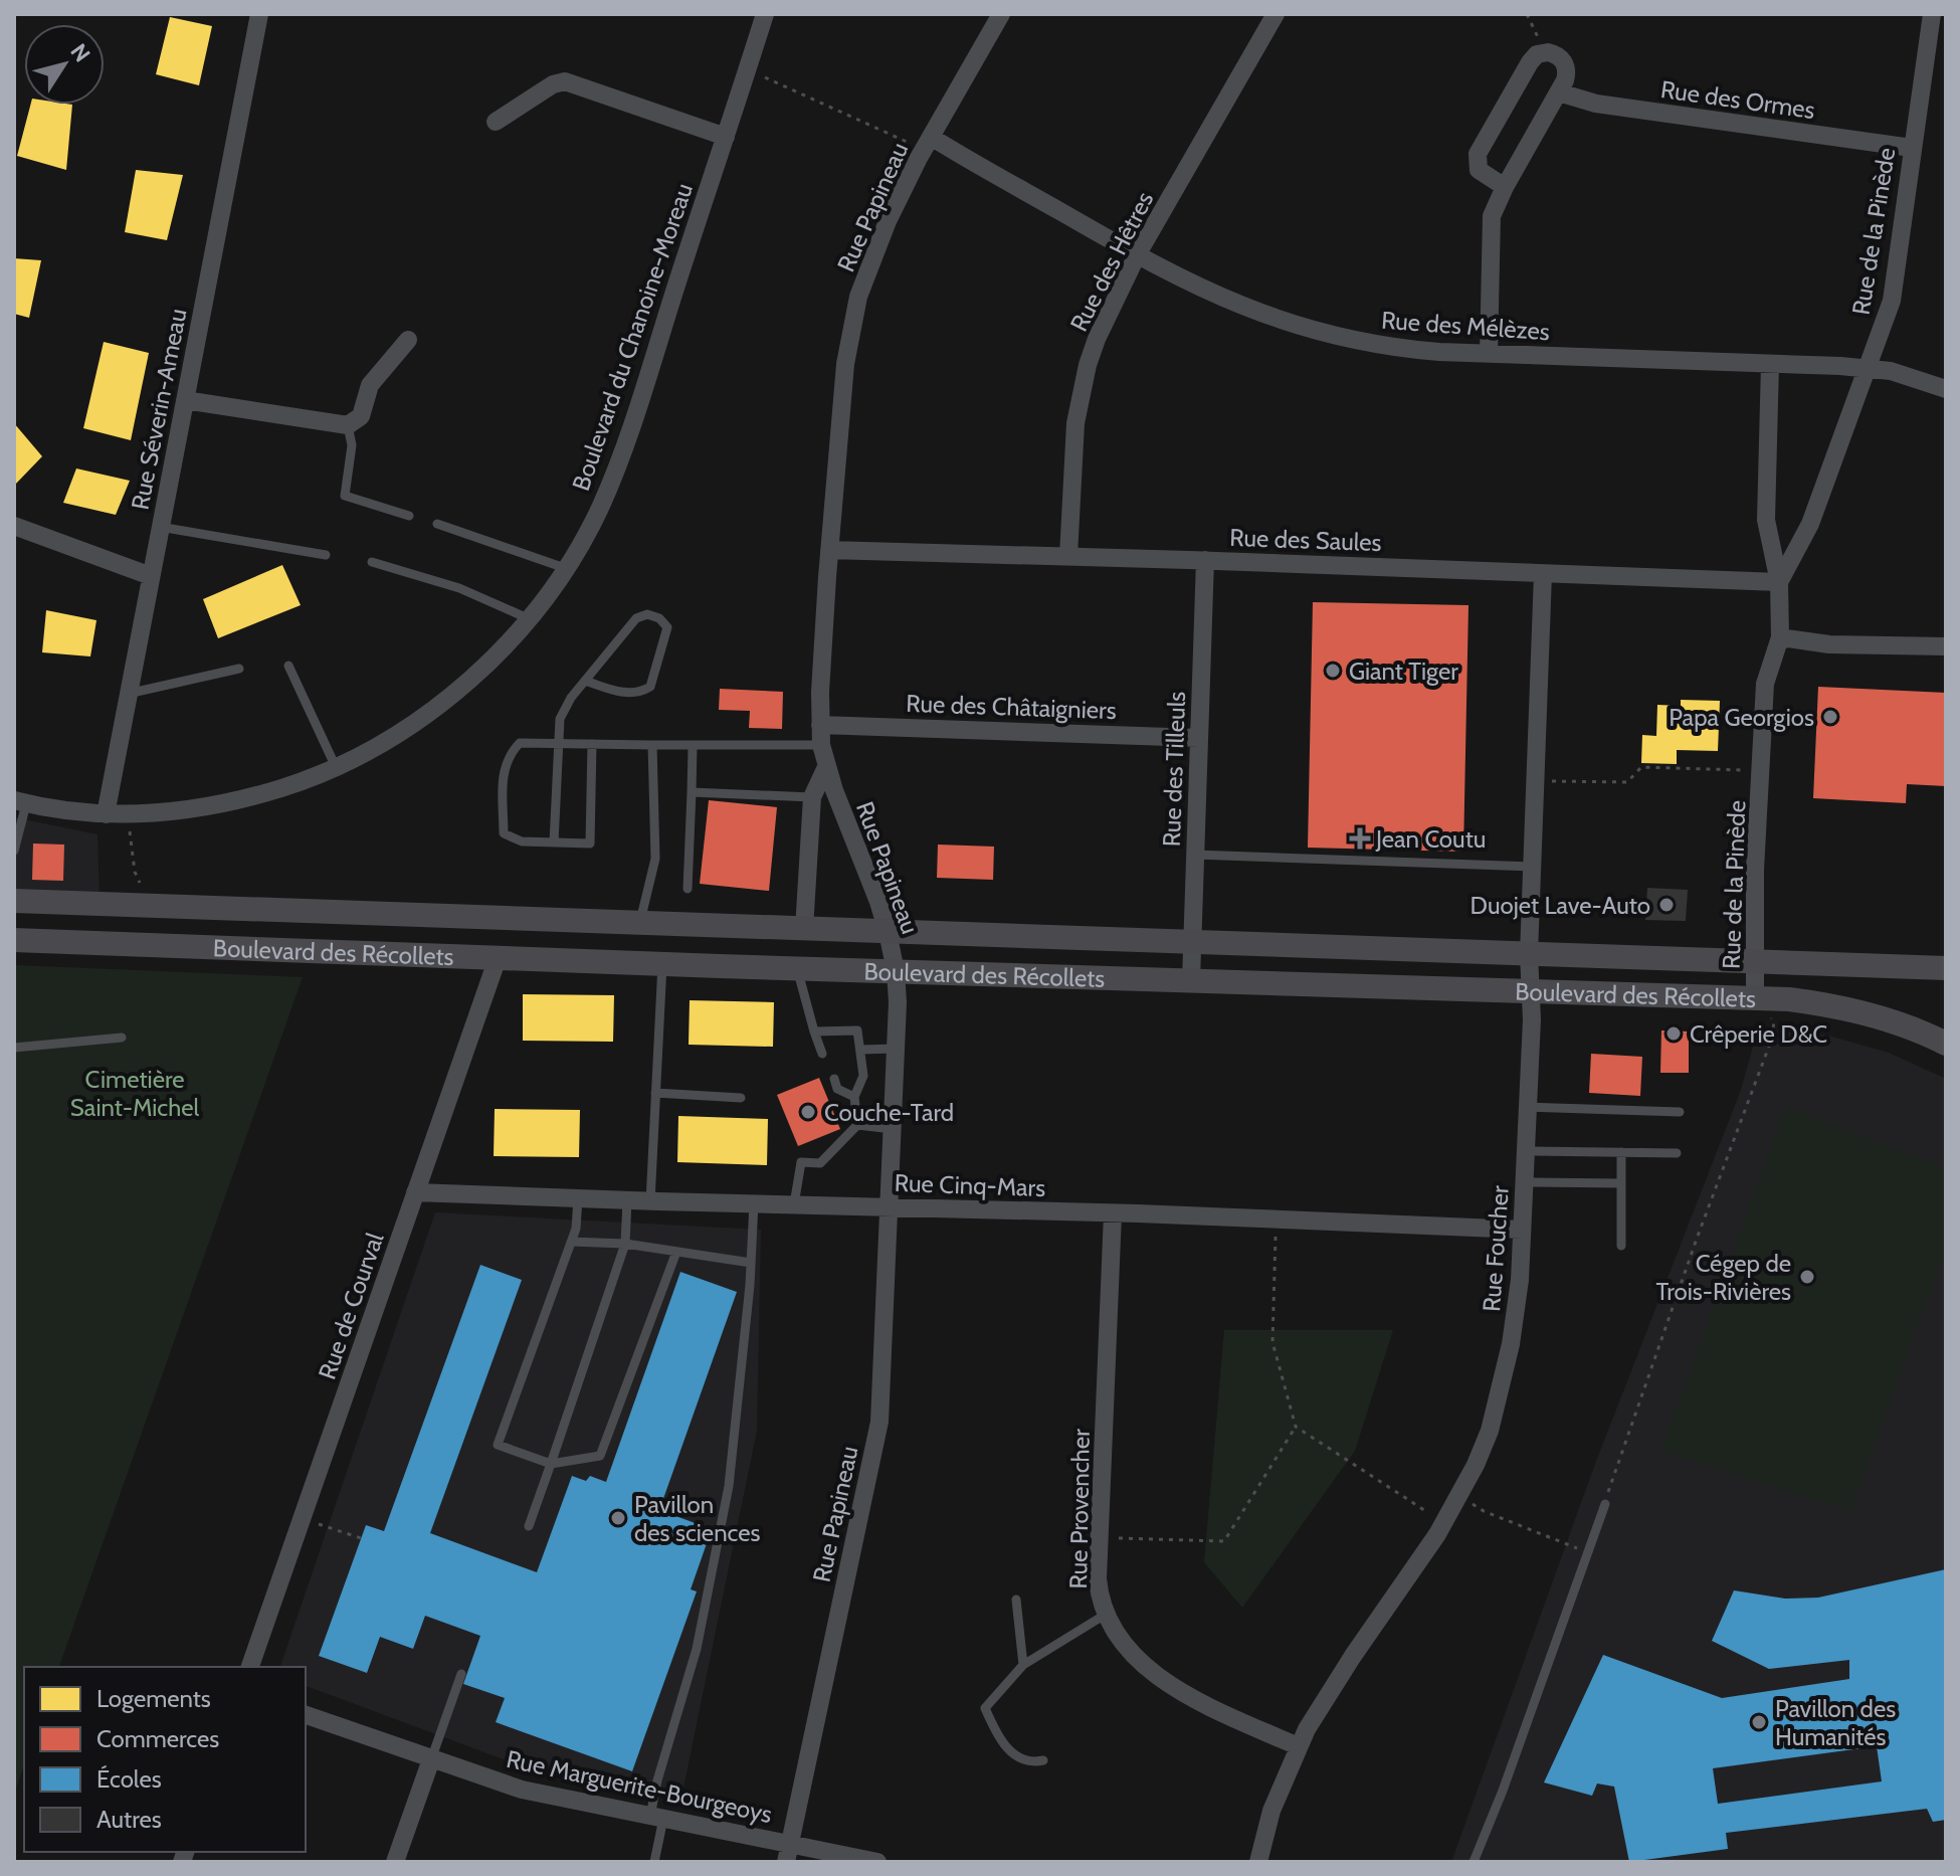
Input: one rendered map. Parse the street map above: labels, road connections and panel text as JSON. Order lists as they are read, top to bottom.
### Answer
{
  "streets": {
    "main road": ["Boulevard des Récollets"],
    "street": [
      "Rue des Ormes",
      "Rue Papineau",
      "Rue de la Pinède",
      "Rue des Hêtres",
      "Rue des Mélèzes",
      "Boulevard du Chanoine-Moreau",
      "Rue Séverin-Ameau",
      "Rue des Saules",
      "Rue des Châtaigniers",
      "Rue des Tilleuls",
      "Rue Cinq-Mars",
      "Rue Foucher",
      "Rue de Courval",
      "Rue Provencher",
      "Rue Marguerite-Bourgeoys"
    ]
  },
  "crossings": [
    ["Rue des Ormes", "Rue de la Pinède"],
    ["Rue Papineau", "Rue des Mélèzes"],
    ["Rue Papineau", "Rue des Saules"],
    ["Rue Papineau", "Rue des Châtaigniers"],
    ["Rue Papineau", "Boulevard des Récollets"],
    ["Rue Papineau", "Rue Cinq-Mars"],
    ["Rue Papineau", "Rue Marguerite-Bourgeoys"],
    ["Rue de la Pinède", "Rue des Mélèzes"],
    ["Rue de la Pinède", "Rue des Saules"],
    ["Rue de la Pinède", "Boulevard des Récollets"],
    ["Rue des Hêtres", "Rue des Mélèzes"],
    ["Rue des Hêtres", "Rue des Saules"],
    ["Boulevard du Chanoine-Moreau", "Rue Séverin-Ameau"],
    ["Rue des Saules", "Rue des Tilleuls"],
    ["Rue des Saules", "Rue Foucher"],
    ["Rue des Châtaigniers", "Rue des Tilleuls"],
    ["Rue des Tilleuls", "Boulevard des Récollets"],
    ["Boulevard des Récollets", "Rue Foucher"],
    ["Boulevard des Récollets", "Rue de Courval"],
    ["Rue Cinq-Mars", "Rue Foucher"],
    ["Rue Cinq-Mars", "Rue de Courval"],
    ["Rue Cinq-Mars", "Rue Provencher"],
    ["Rue Foucher", "Rue Provencher"]
  ],
  "parks": ["Cimetière Saint-Michel"],
  "places": {
    "other": [
      "Giant Tiger",
      "Papa Georgios",
      "Duojet Lave-Auto",
      "Crêperie D&C",
      "Couche-Tard",
      "Cégep de Trois-Rivières",
      "Pavillon des sciences",
      "Pavillon des Humanités"
    ],
    "health": ["Jean Coutu"]
  },
  "legend": [
    "Logements",
    "Commerces",
    "Écoles",
    "Autres"
  ],
  "north": "top right"
}
